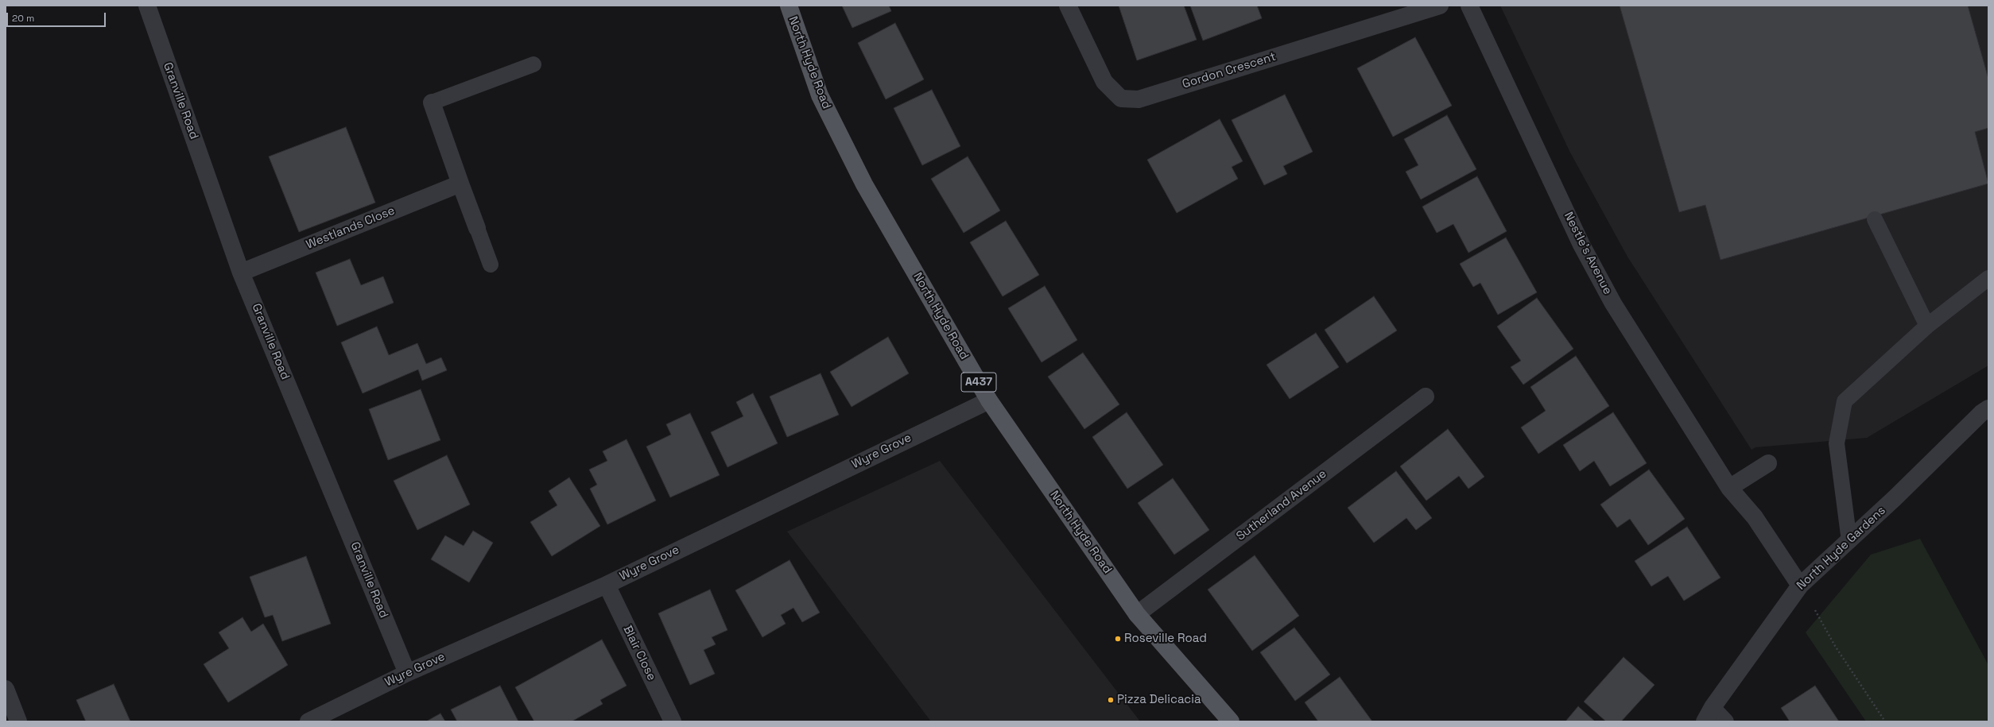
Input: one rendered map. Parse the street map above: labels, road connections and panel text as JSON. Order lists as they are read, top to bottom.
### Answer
{
  "streets": {
    "main road": ["North Hyde Road", "A437"],
    "street": [
      "Gordon Crescent",
      "Granville Road",
      "Westlands Close",
      "Nestle's Avenue",
      "Wyre Grove",
      "Sutherland Avenue",
      "North Hyde Gardens",
      "Blair Close"
    ]
  },
  "crossings": [
    ["North Hyde Road", "Wyre Grove"],
    ["North Hyde Road", "Sutherland Avenue"],
    ["Granville Road", "Westlands Close"],
    ["Granville Road", "Wyre Grove"],
    ["Nestle's Avenue", "North Hyde Gardens"],
    ["Wyre Grove", "Blair Close"]
  ],
  "places": ["Roseville Road", "Pizza Delicacia"],
  "scale_bar": "20 m"
}
